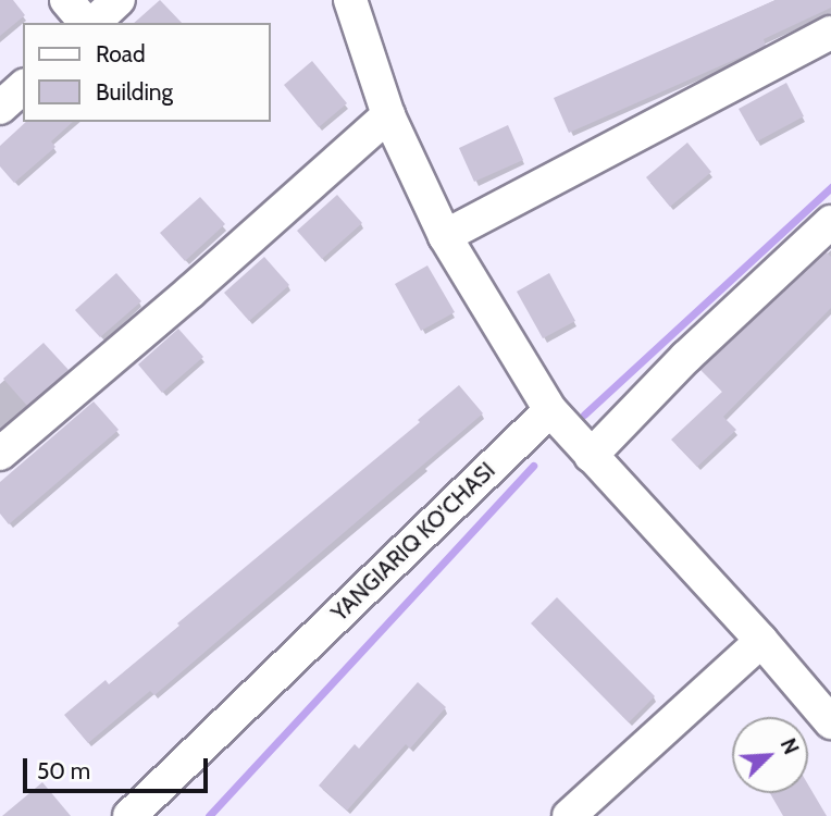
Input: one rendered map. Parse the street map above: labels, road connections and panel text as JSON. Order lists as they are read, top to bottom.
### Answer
{
  "streets": {
    "street": ["YANGIARIQ KO'CHASI"]
  },
  "legend": ["Road", "Building"],
  "scale_bar": "50 m",
  "north": "top right"
}
